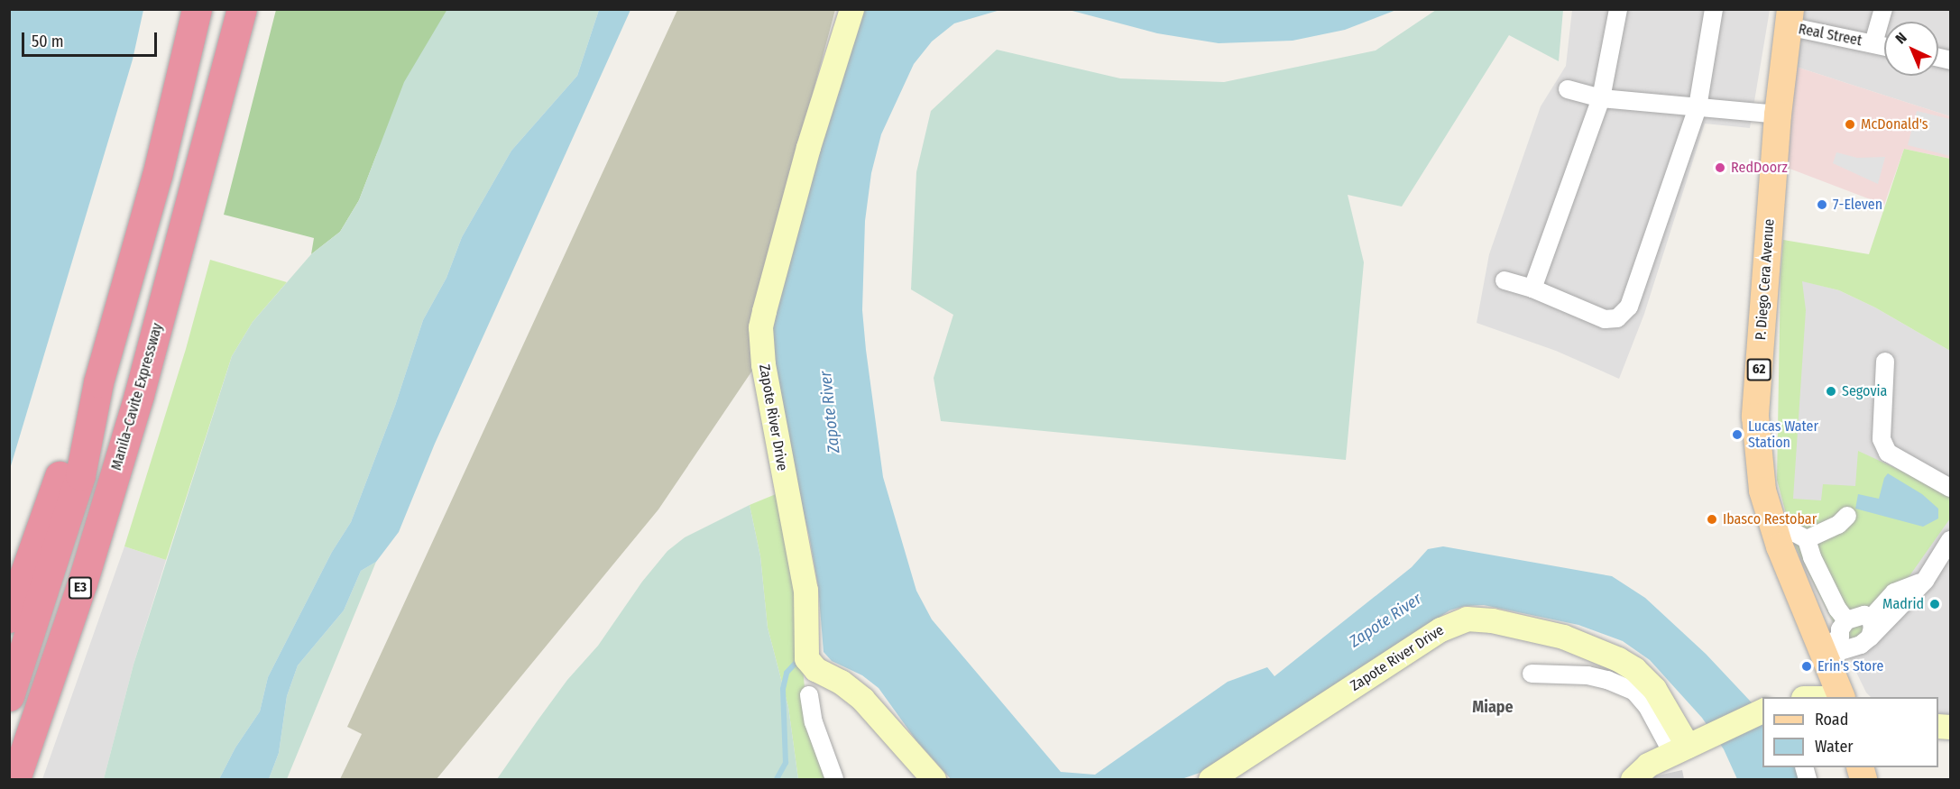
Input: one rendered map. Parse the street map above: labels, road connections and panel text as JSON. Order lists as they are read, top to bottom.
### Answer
{
  "streets": {
    "highway": ["Manila–Cavite Expressway", "E3"],
    "main road": ["P. Diego Cera Avenue", "62"],
    "street": ["Real Street", "Zapote River Drive"]
  },
  "crossings": [
    ["Real Street", "P. Diego Cera Avenue"]
  ],
  "districts": ["Miape"],
  "water": ["Zapote River"],
  "places": [
    "McDonald's",
    "RedDoorz",
    "7-Eleven",
    "Segovia",
    "Lucas Water Station",
    "Ibasco Restobar",
    "Madrid",
    "Erin's Store"
  ],
  "legend": ["Road", "Water"],
  "scale_bar": "50 m",
  "north": "top left"
}
